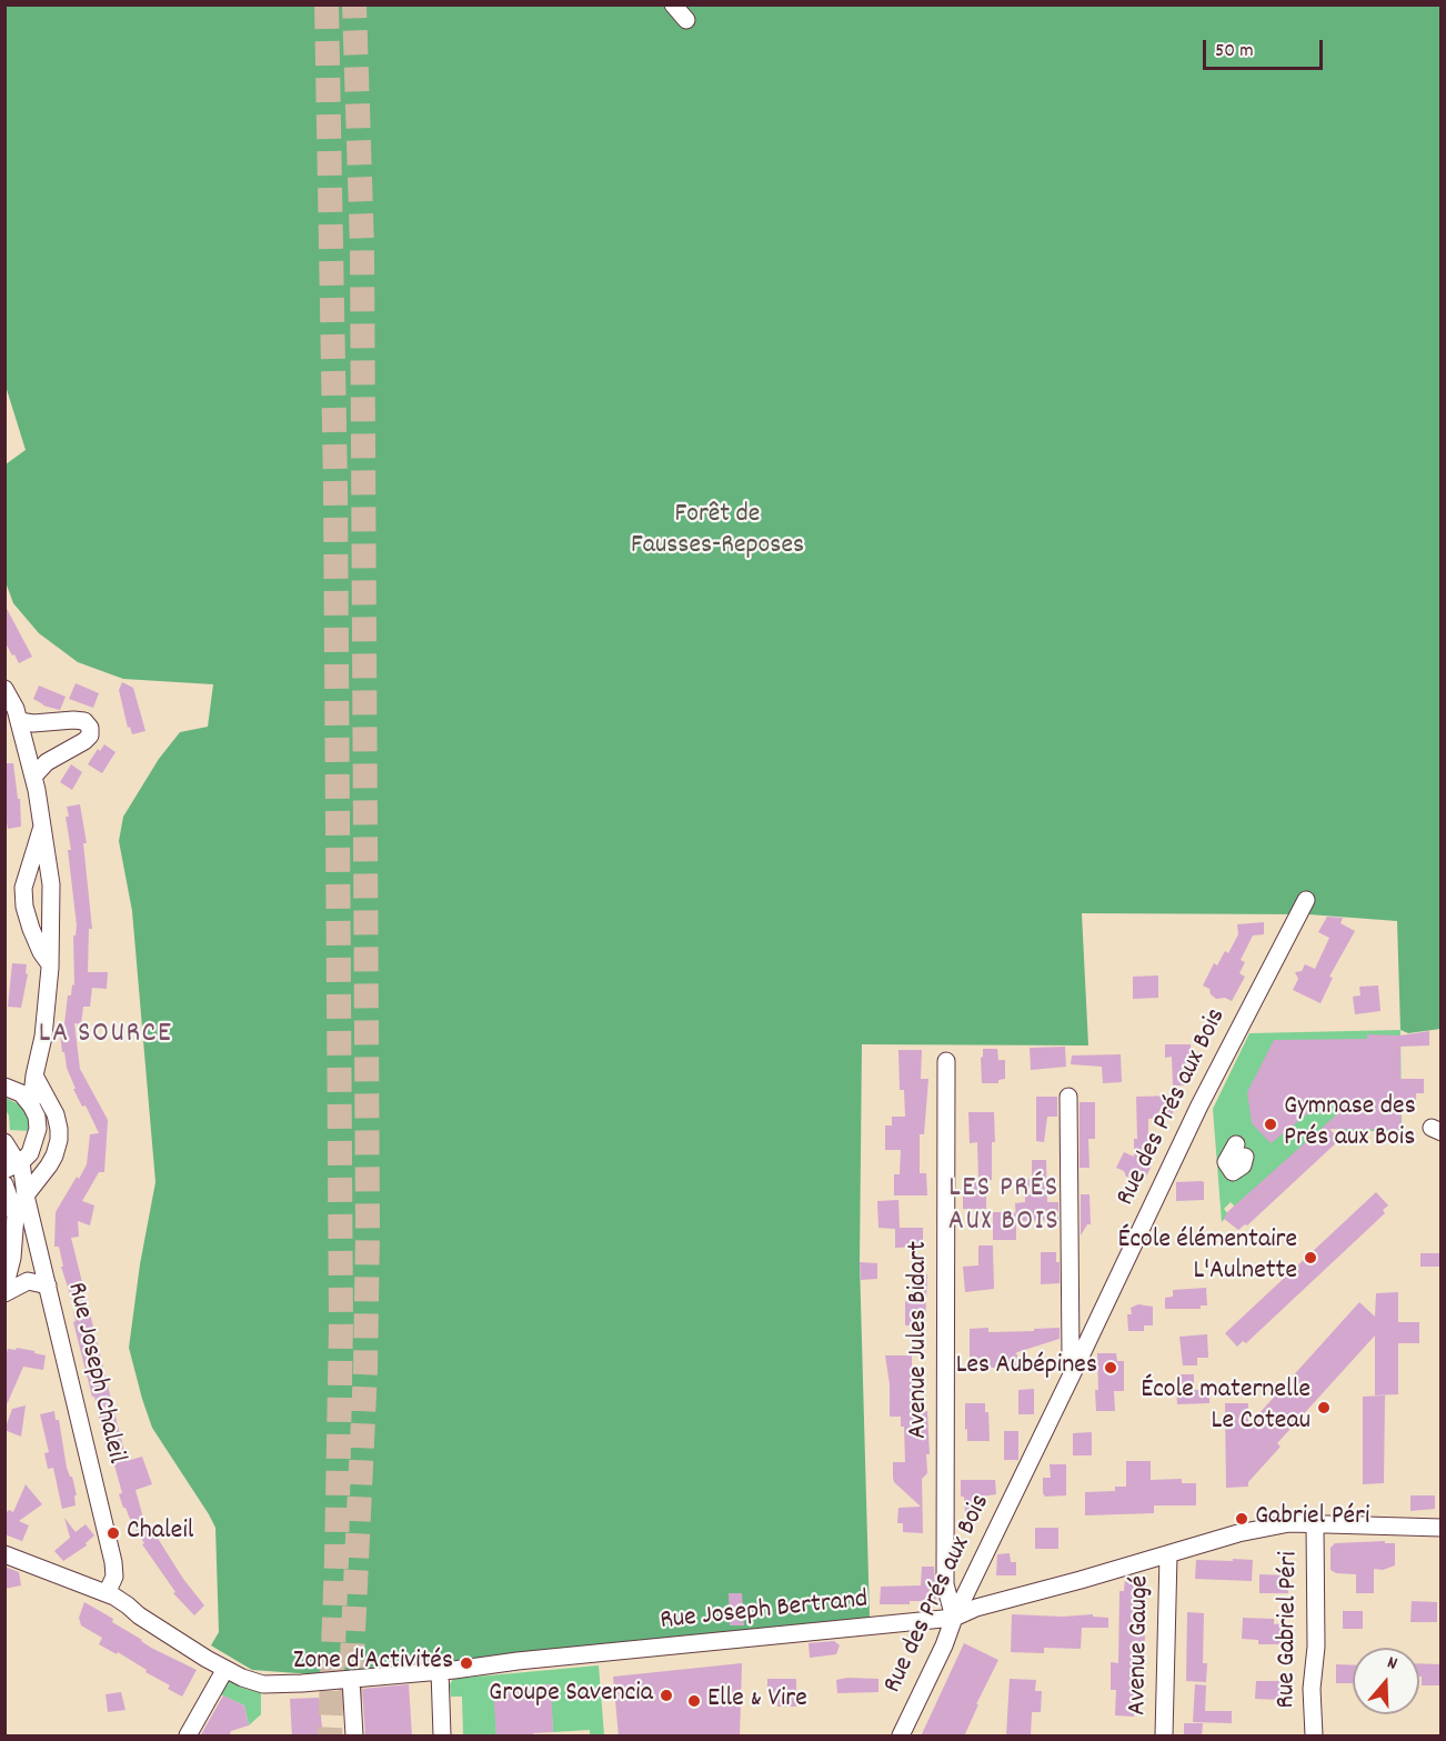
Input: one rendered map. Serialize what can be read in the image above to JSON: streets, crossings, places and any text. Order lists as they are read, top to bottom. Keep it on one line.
{"streets":{"street":["Rue des Prés aux Bois","Avenue Jules Bidart","Rue Joseph Chaleil","Rue Joseph Bertrand","Rue Gabriel Péri","Avenue Gaugé"]},"crossings":[["Rue des Prés aux Bois","Avenue Jules Bidart"],["Rue des Prés aux Bois","Rue Joseph Bertrand"],["Avenue Jules Bidart","Rue Joseph Bertrand"],["Rue Joseph Chaleil","Rue Joseph Bertrand"],["Rue Joseph Bertrand","Rue Gabriel Péri"],["Rue Joseph Bertrand","Avenue Gaugé"]],"districts":["LA SOURCE","LES PRÉS AUX BOIS"],"parks":["Forêt de Fausses-Reposes"],"places":["Gymnase des Prés aux Bois","École élémentaire L'Aulnette","Les Aubépines","École maternelle Le Coteau","Gabriel Péri","Chaleil","Zone d'Activités","Groupe Savencia","Elle & Vire"],"scale_bar":"50 m","north":"top"}
